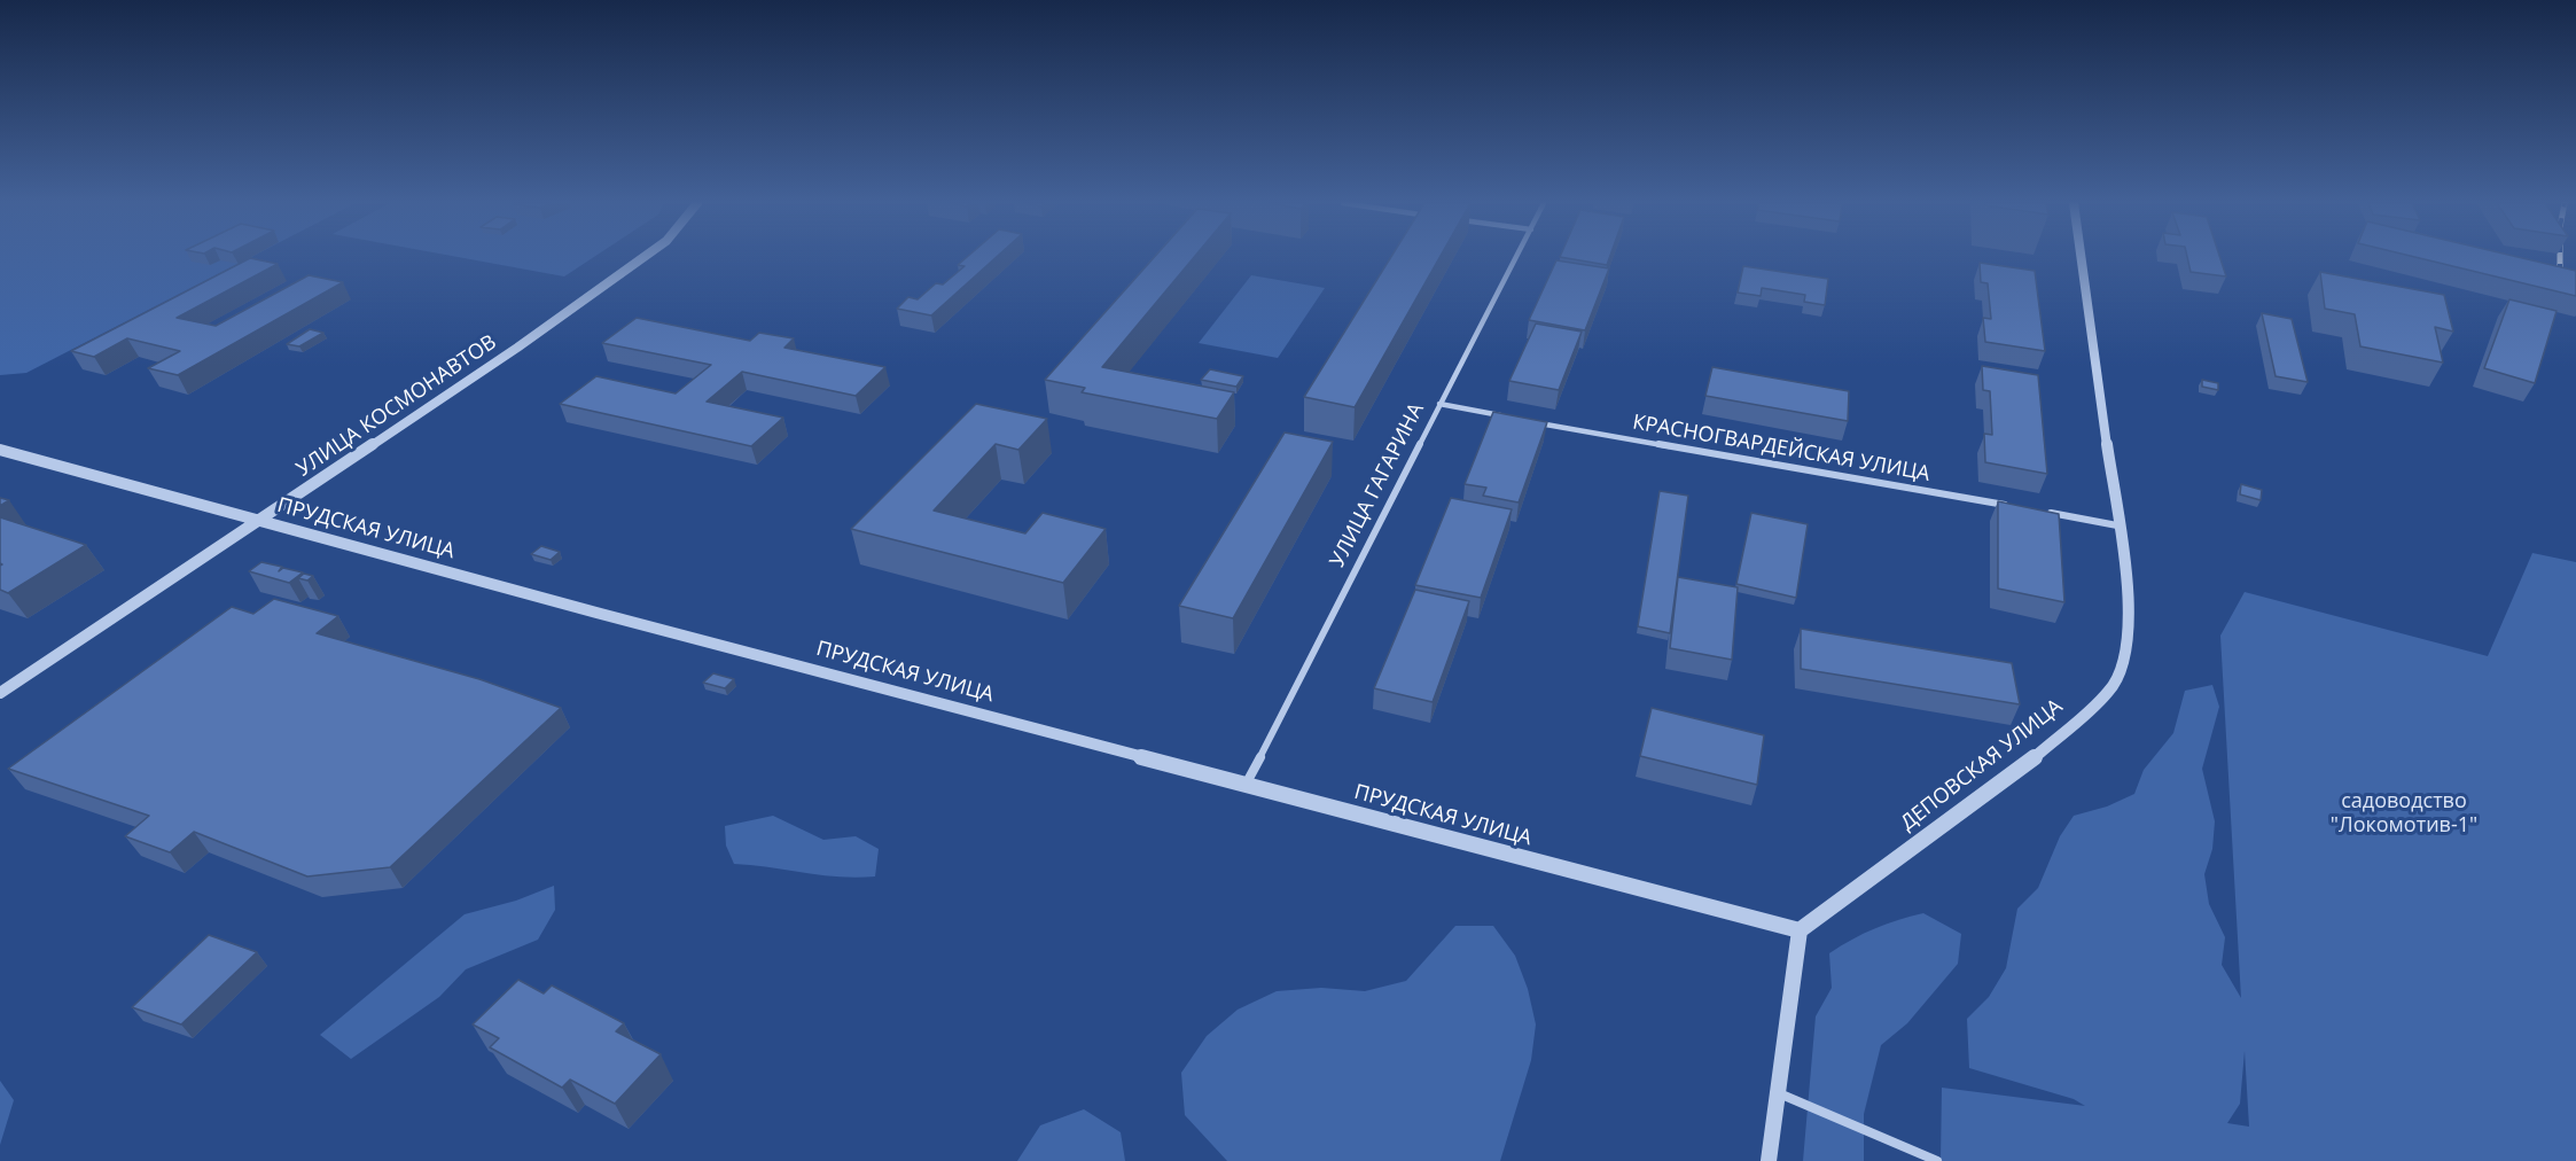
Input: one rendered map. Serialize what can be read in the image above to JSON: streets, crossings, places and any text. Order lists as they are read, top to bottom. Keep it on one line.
{"streets":{"street":["УЛИЦА КОСМОНАВТОВ","КРАСНОГВАРДЕЙСКАЯ УЛИЦА","УЛИЦА ГАГАРИНА","ПРУДСКАЯ УЛИЦА","ДЕПОВСКАЯ УЛИЦА"]},"crossings":[["УЛИЦА КОСМОНАВТОВ","ПРУДСКАЯ УЛИЦА"],["УЛИЦА ГАГАРИНА","ПРУДСКАЯ УЛИЦА"],["ПРУДСКАЯ УЛИЦА","ДЕПОВСКАЯ УЛИЦА"]],"parks":["садоводство \"Локомотив-1\""]}
